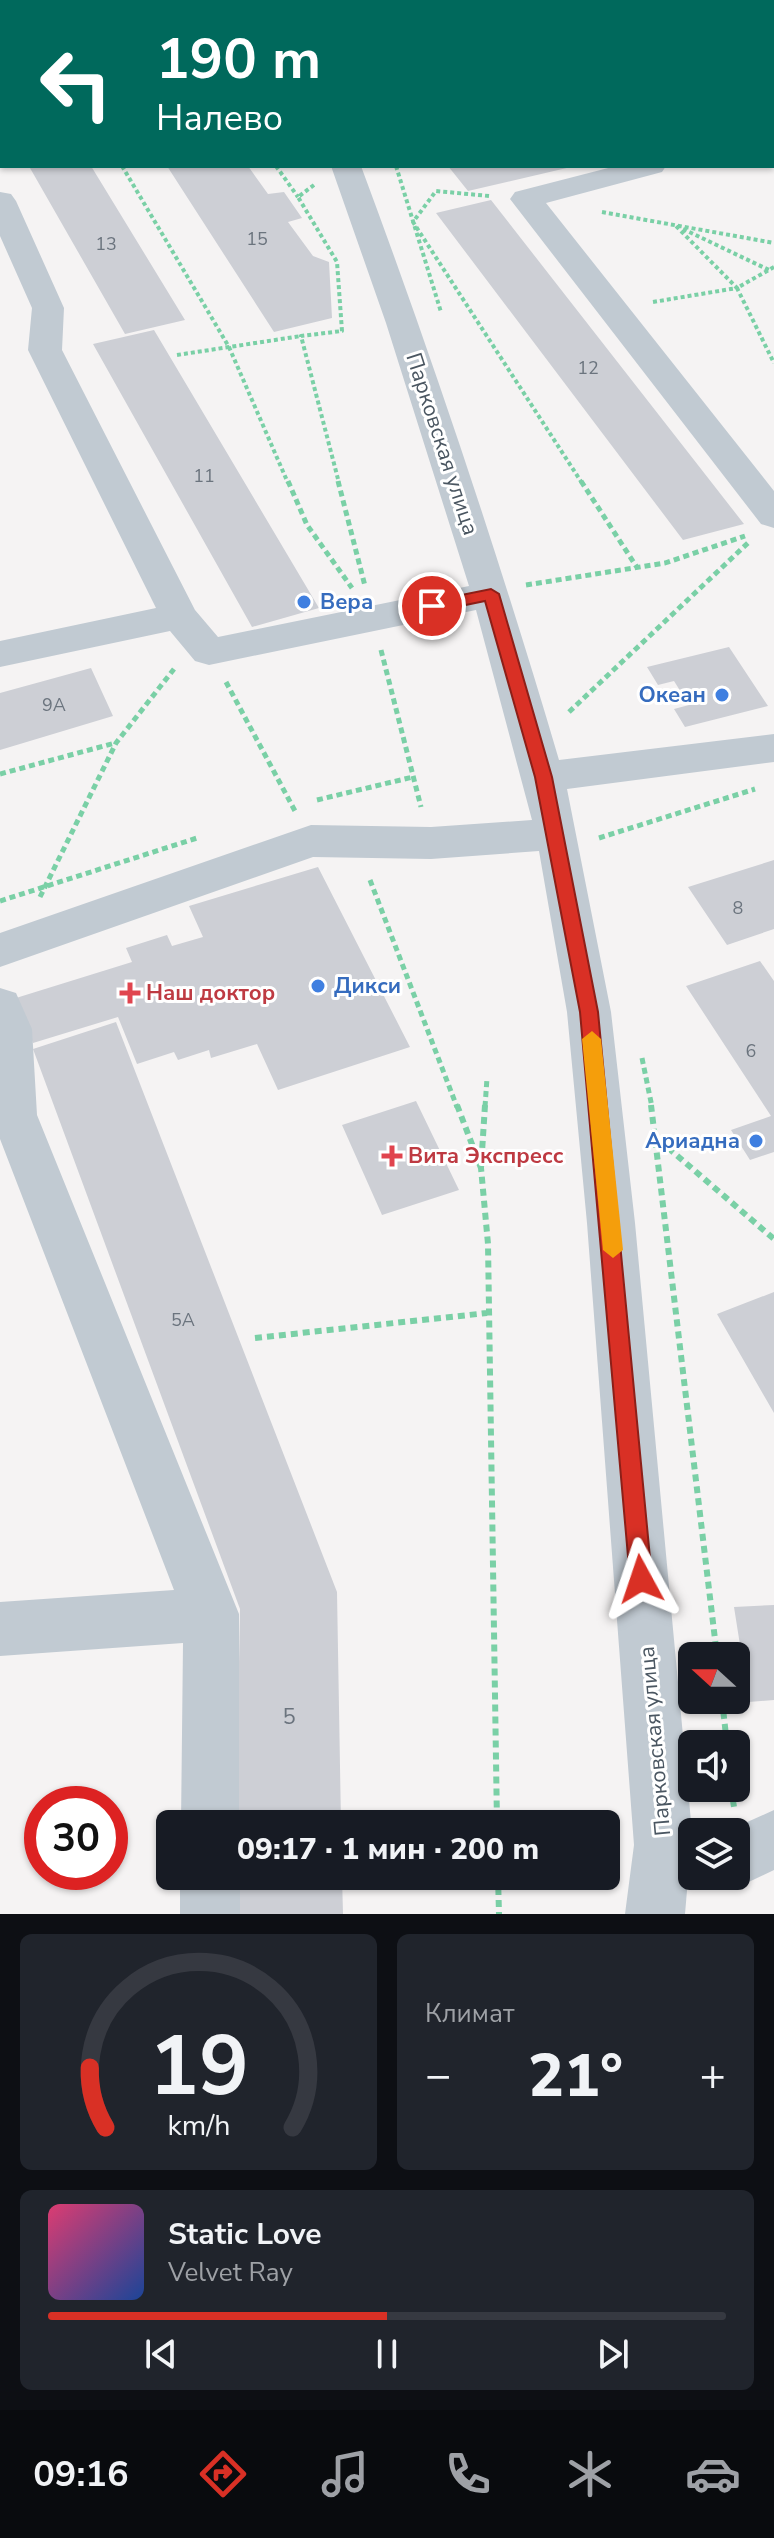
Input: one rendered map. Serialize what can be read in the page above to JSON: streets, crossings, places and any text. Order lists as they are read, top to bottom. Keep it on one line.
{"streets":{"street":["Парковская улица"]},"places":{"other":["Вера","Океан","Дикси","Ариадна"],"health":["Наш доктор","Вита Экспресс"]},"house_numbers":["15","13","12","11","9А","8","6","5А","5"],"north":"left","page":{"turn":["190 m","Налево"],"limit":"30","trip":"09:17 · 1 мин · 200 m","tile":"Климат","heat":["−","21°","+"],"song":["Static Love","Velvet Ray"],"tabs":"09:16","gauge":["19","km/h"]}}
